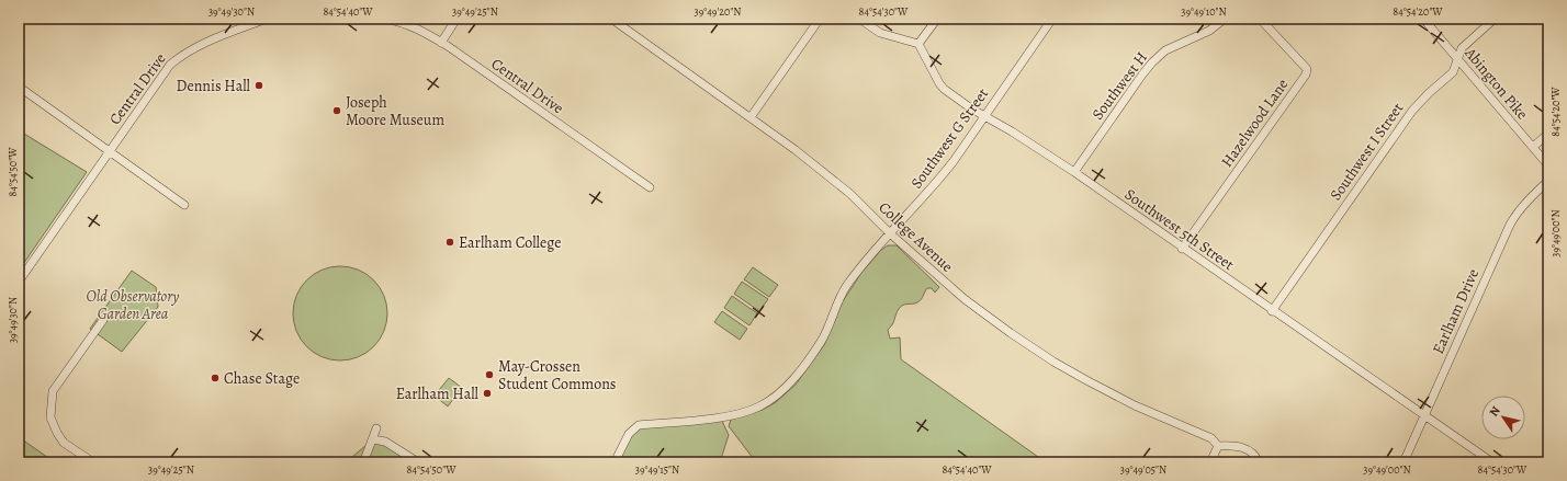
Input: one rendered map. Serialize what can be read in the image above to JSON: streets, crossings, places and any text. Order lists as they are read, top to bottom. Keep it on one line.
{"streets":{"street":["Abington Pike","Central Drive","Southwest H","Hazelwood Lane","Southwest G Street","Southwest I Street","Southwest 5th Street","College Avenue","Earlham Drive"]},"crossings":[["Abington Pike","Southwest I Street"],["Southwest H","Southwest 5th Street"],["Hazelwood Lane","Southwest 5th Street"],["Southwest G Street","Southwest 5th Street"],["Southwest G Street","College Avenue"],["Southwest I Street","Southwest 5th Street"],["Southwest 5th Street","Earlham Drive"]],"parks":["Old Observatory Garden Area"],"places":["Dennis Hall","Joseph Moore Museum","Earlham College","May-Crossen Student Commons","Chase Stage","Earlham Hall"],"north":"top left","coordinates":["39°49'30\"N","84°54'40\"W","39°49'25\"N","39°49'20\"N","84°54'30\"W","39°49'10\"N","84°54'20\"W","84°54'50\"W","39°49'00\"N","39°49'15\"N","39°49'05\"N"]}
